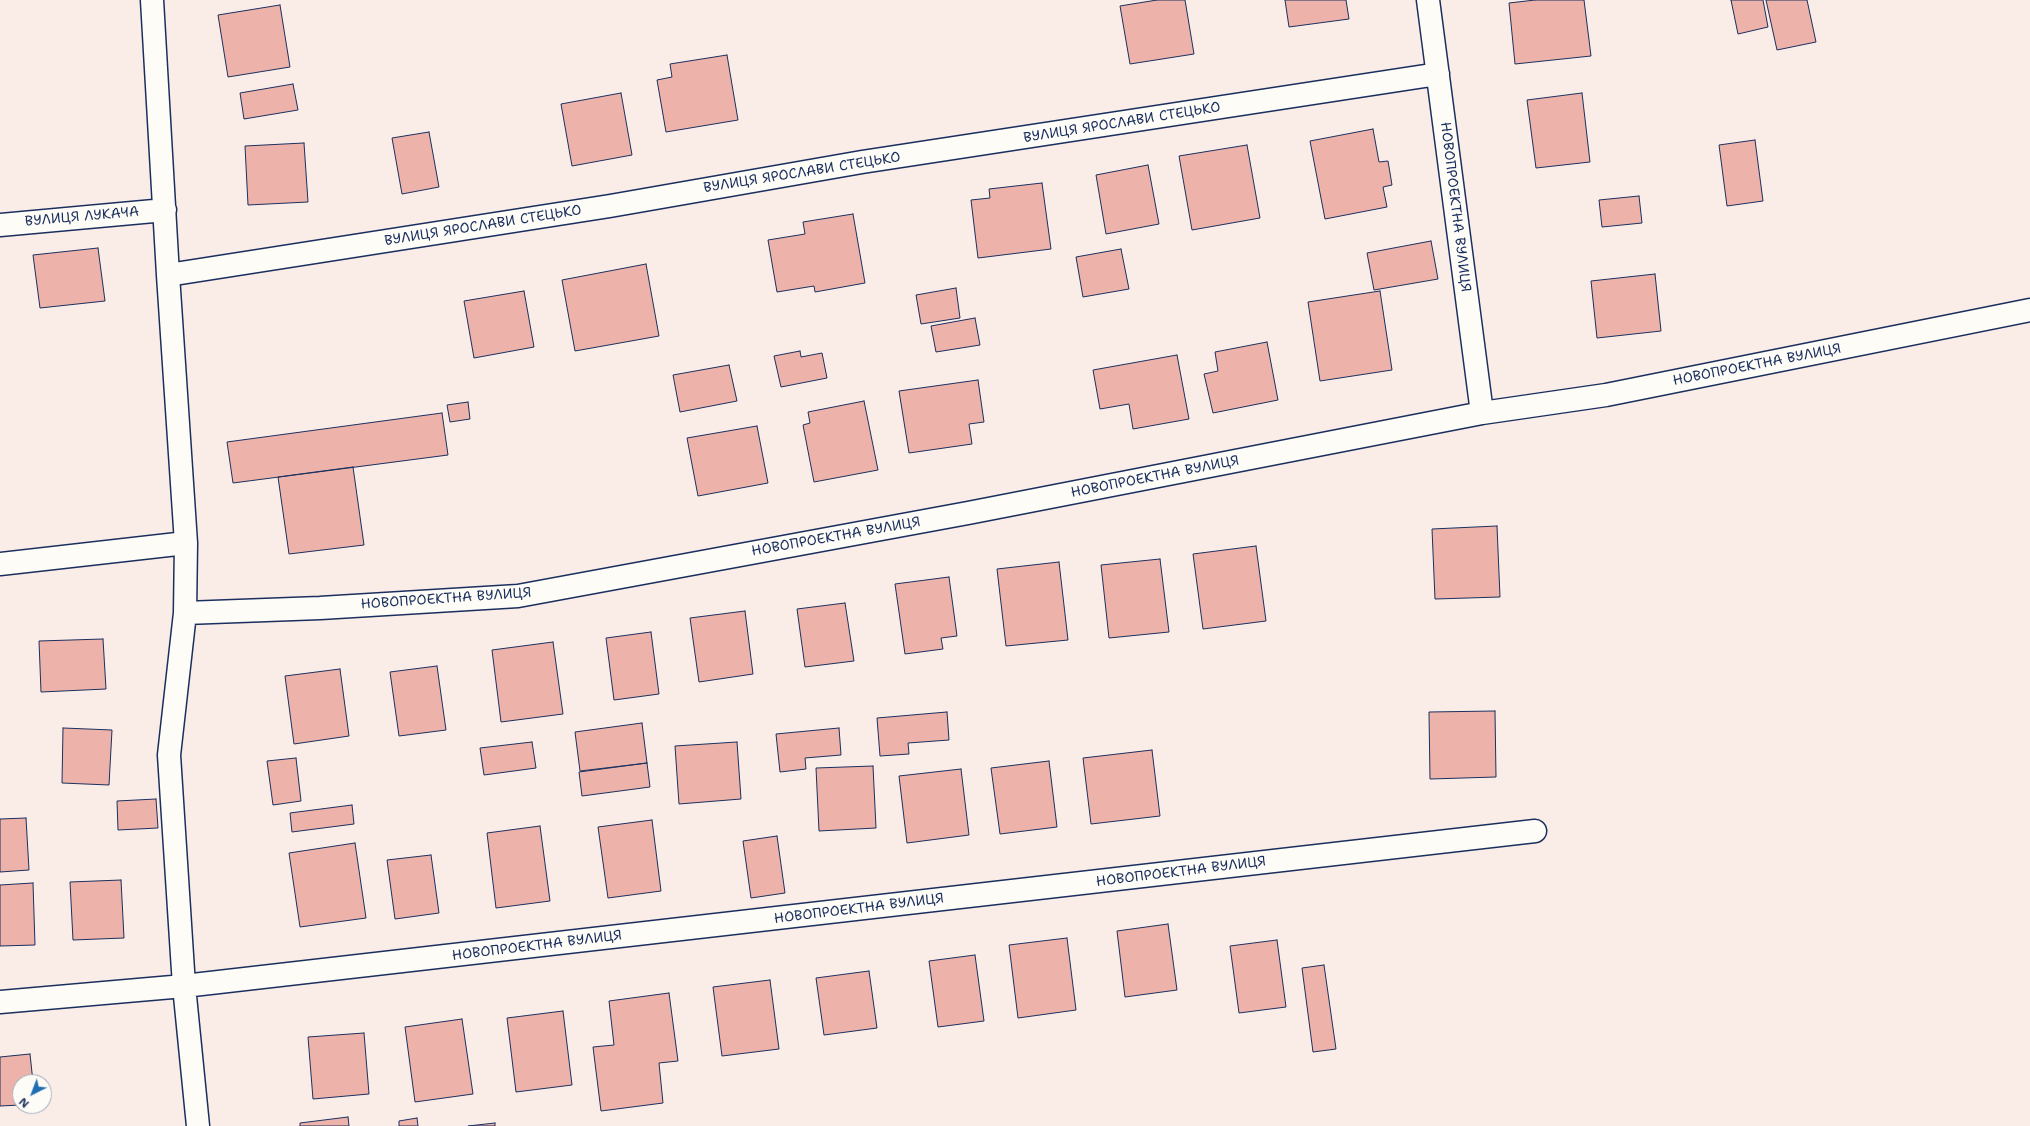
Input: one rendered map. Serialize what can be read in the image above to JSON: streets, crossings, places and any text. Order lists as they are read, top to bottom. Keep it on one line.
{"streets":{"street":["ВУЛИЦЯ ЯРОСЛАВИ СТЕЦЬКО","НОВОПРОЕКТНА ВУЛИЦЯ","ВУЛИЦЯ ЛУКАЧА"]},"crossings":[["ВУЛИЦЯ ЯРОСЛАВИ СТЕЦЬКО","НОВОПРОЕКТНА ВУЛИЦЯ"]],"north":"bottom left"}
